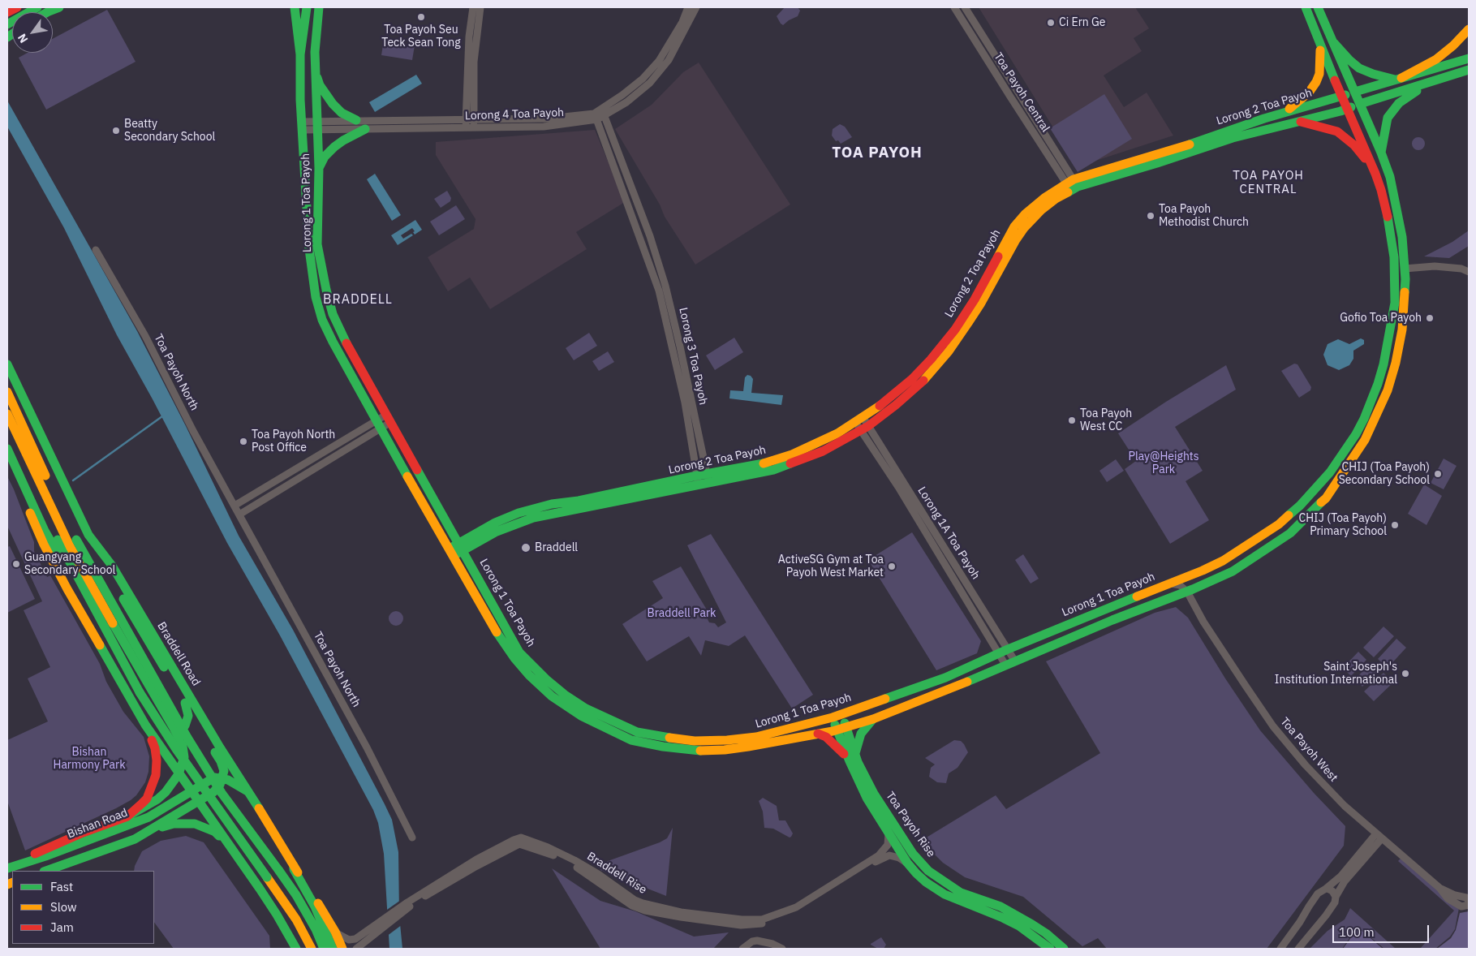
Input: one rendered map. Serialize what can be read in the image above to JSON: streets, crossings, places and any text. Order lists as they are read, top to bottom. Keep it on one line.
{"streets":{"main road":["Lorong 2 Toa Payoh","Lorong 1 Toa Payoh","Braddell Road","Bishan Road","Toa Payoh Rise"],"street":["Toa Payoh Central","Lorong 4 Toa Payoh","Lorong 3 Toa Payoh","Toa Payoh North","Lorong 1A Toa Payoh","Toa Payoh West","Braddell Rise"]},"crossings":[["Toa Payoh Central","Lorong 2 Toa Payoh"],["Lorong 2 Toa Payoh","Lorong 1 Toa Payoh"],["Lorong 2 Toa Payoh","Lorong 3 Toa Payoh"],["Lorong 2 Toa Payoh","Lorong 1A Toa Payoh"],["Lorong 4 Toa Payoh","Lorong 1 Toa Payoh"],["Lorong 4 Toa Payoh","Lorong 3 Toa Payoh"],["Lorong 1 Toa Payoh","Lorong 1A Toa Payoh"],["Lorong 1 Toa Payoh","Toa Payoh West"],["Lorong 1 Toa Payoh","Toa Payoh Rise"],["Braddell Road","Braddell Rise"],["Toa Payoh Rise","Braddell Rise"]],"districts":["TOA PAYOH","TOA PAYOH CENTRAL","BRADDELL"],"parks":["Play@Heights Park","Braddell Park","Bishan Harmony Park"],"places":["Toa Payoh Seu Teck Sean Tong","Ci Ern Ge","Beatty Secondary School","Toa Payoh Methodist Church","Gofio Toa Payoh","Toa Payoh West CC","Toa Payoh North Post Office","CHIJ (Toa Payoh) Secondary School","CHIJ (Toa Payoh) Primary School","Braddell","Guangyang Secondary School","ActiveSG Gym at Toa Payoh West Market","Saint Joseph's Institution International"],"legend":["Fast","Slow","Jam"],"scale_bar":"100 m","north":"bottom left"}
